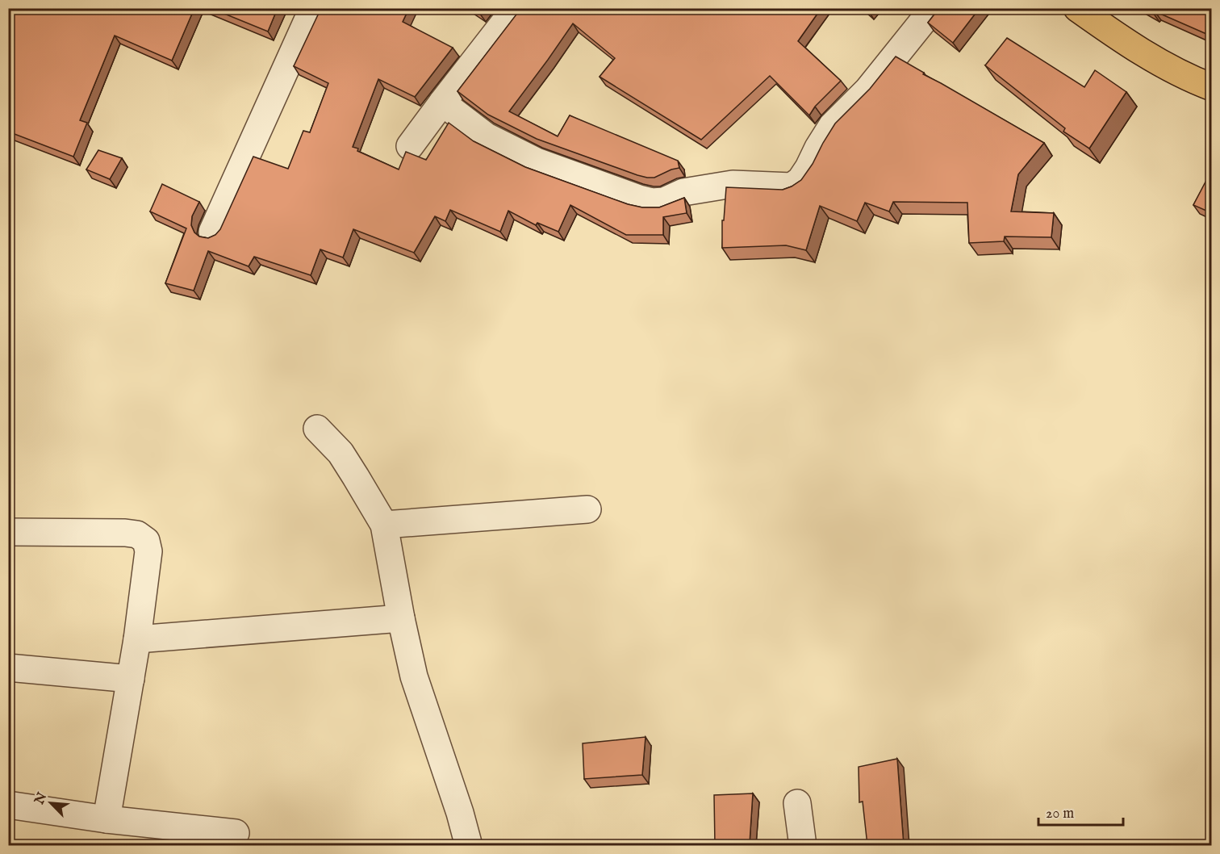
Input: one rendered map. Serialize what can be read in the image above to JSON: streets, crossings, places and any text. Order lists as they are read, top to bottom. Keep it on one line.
{"scale_bar":"20 m","north":"top left"}
